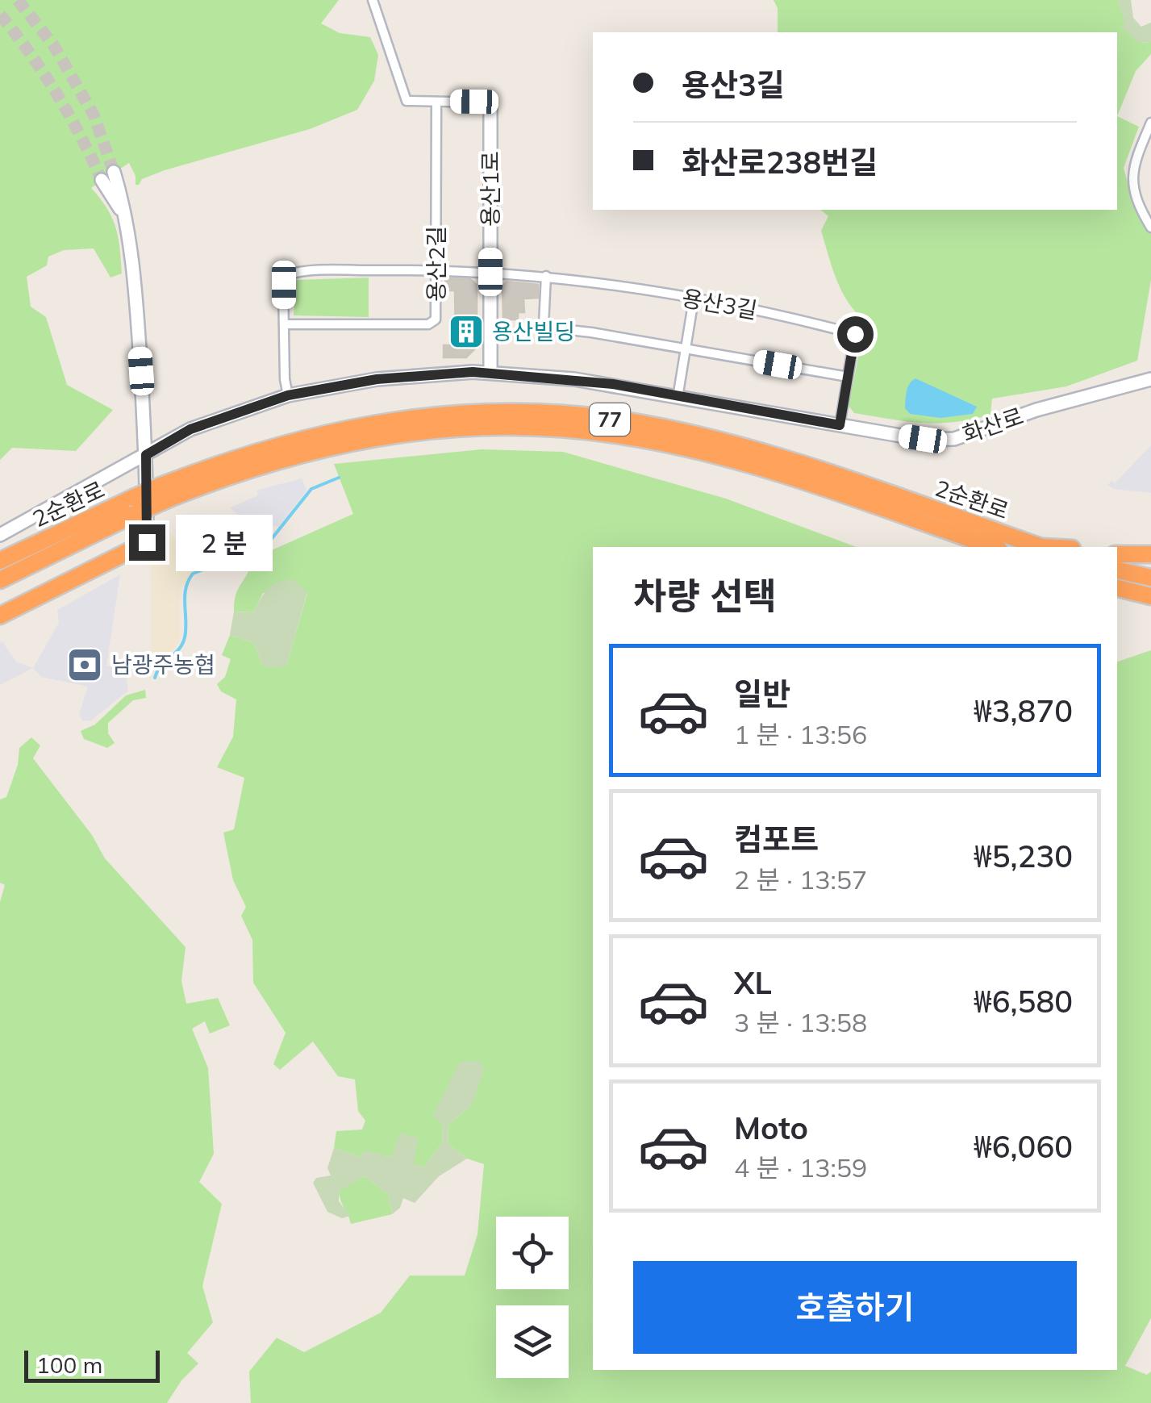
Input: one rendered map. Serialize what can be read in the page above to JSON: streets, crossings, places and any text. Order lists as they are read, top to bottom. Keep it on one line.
{"streets":{"highway":["77","2순환로"],"main road":["용산1로","화산로"],"street":["용산2길","용산3길"]},"crossings":[["용산1로","용산3길"],["용산1로","화산로"],["용산2길","용산3길"],["용산3길","화산로"]],"places":{"building":["용산빌딩"],"bank":["남광주농협"]},"scale_bar":"100 m","page":{"banner":["용산3길","화산로238번길"],"bubble":"2 분","heading":"차량 선택","list":[{"name":"일반","note":"1 분 · 13:56","value":"₩3,870"},{"name":"컴포트","note":"2 분 · 13:57","value":"₩5,230"},{"name":"XL","note":"3 분 · 13:58","value":"₩6,580"},{"name":"Moto","note":"4 분 · 13:59","value":"₩6,060"}],"buttons":"호출하기","scale":"100 m"}}
